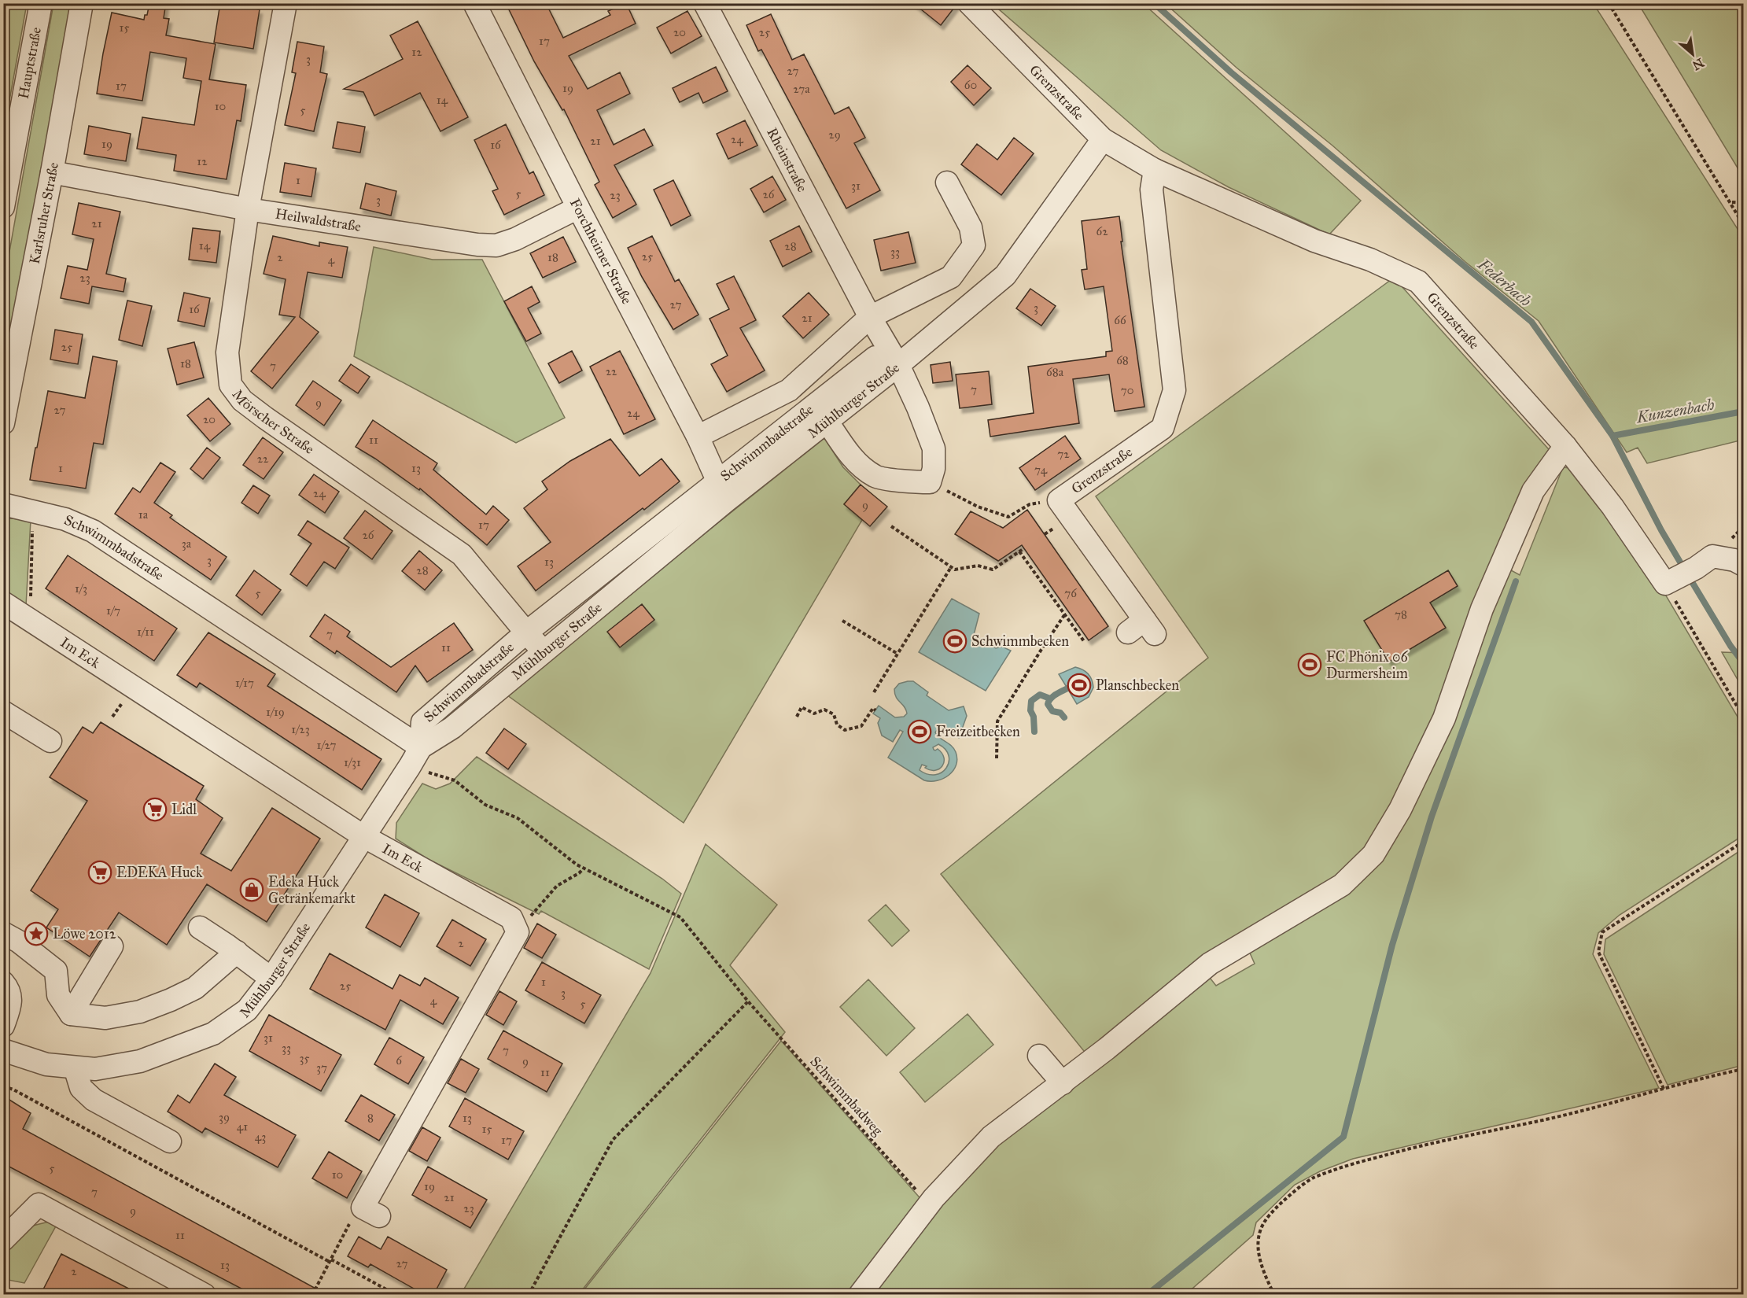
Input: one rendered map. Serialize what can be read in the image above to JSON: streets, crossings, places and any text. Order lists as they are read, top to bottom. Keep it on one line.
{"streets":{"street":["Hauptstraße","Grenzstraße","Rheinstraße","Karlsruher Straße","Heilwaldstraße","Forchheimer Straße","Mühlburger Straße","Mörscher Straße","Schwimmbadstraße","Im Eck"],"path":["Schwimmbadweg"]},"crossings":[["Grenzstraße","Mühlburger Straße"],["Rheinstraße","Mühlburger Straße"],["Rheinstraße","Schwimmbadstraße"],["Karlsruher Straße","Heilwaldstraße"],["Heilwaldstraße","Forchheimer Straße"],["Heilwaldstraße","Mörscher Straße"],["Forchheimer Straße","Mühlburger Straße"],["Forchheimer Straße","Schwimmbadstraße"],["Mühlburger Straße","Mörscher Straße"],["Mühlburger Straße","Schwimmbadstraße"],["Mühlburger Straße","Im Eck"],["Mühlburger Straße","Schwimmbadweg"],["Mörscher Straße","Schwimmbadstraße"]],"water":["Federbach","Kunzenbach"],"places":{"sports":["Schwimmbecken","FC Phönix 06 Durmersheim","Planschbecken","Freizeitbecken"],"supermarket":["Lidl","EDEKA Huck"],"shop":["Edeka Huck Getränkemarkt"],"place":["Löwe 2012"]},"house_numbers":["15","20","25","17","12","3","27","60","17","19","27a","14","10","5","29","24","21","19","16","12","1","31","5","26","23","3","21","62","14","28","33","25","2","18","4","23","27","3","16","21","66","25","68","18","7","22","68a","7","70","9","27","24","20","11","72","22","1","13","74","24","9","1a","17","26","3a","3","13","28","1/3","5","76","1/7","78","1/11","7","11","1/17","1/19","1/23","1/27","1/31","2","1","25","3","4","5","31","33","7","35","6","9","37","11","39","8","13","41","15","43","17","5","10","19","7","21","23","9","11","27","13","2"],"north":"bottom right"}
